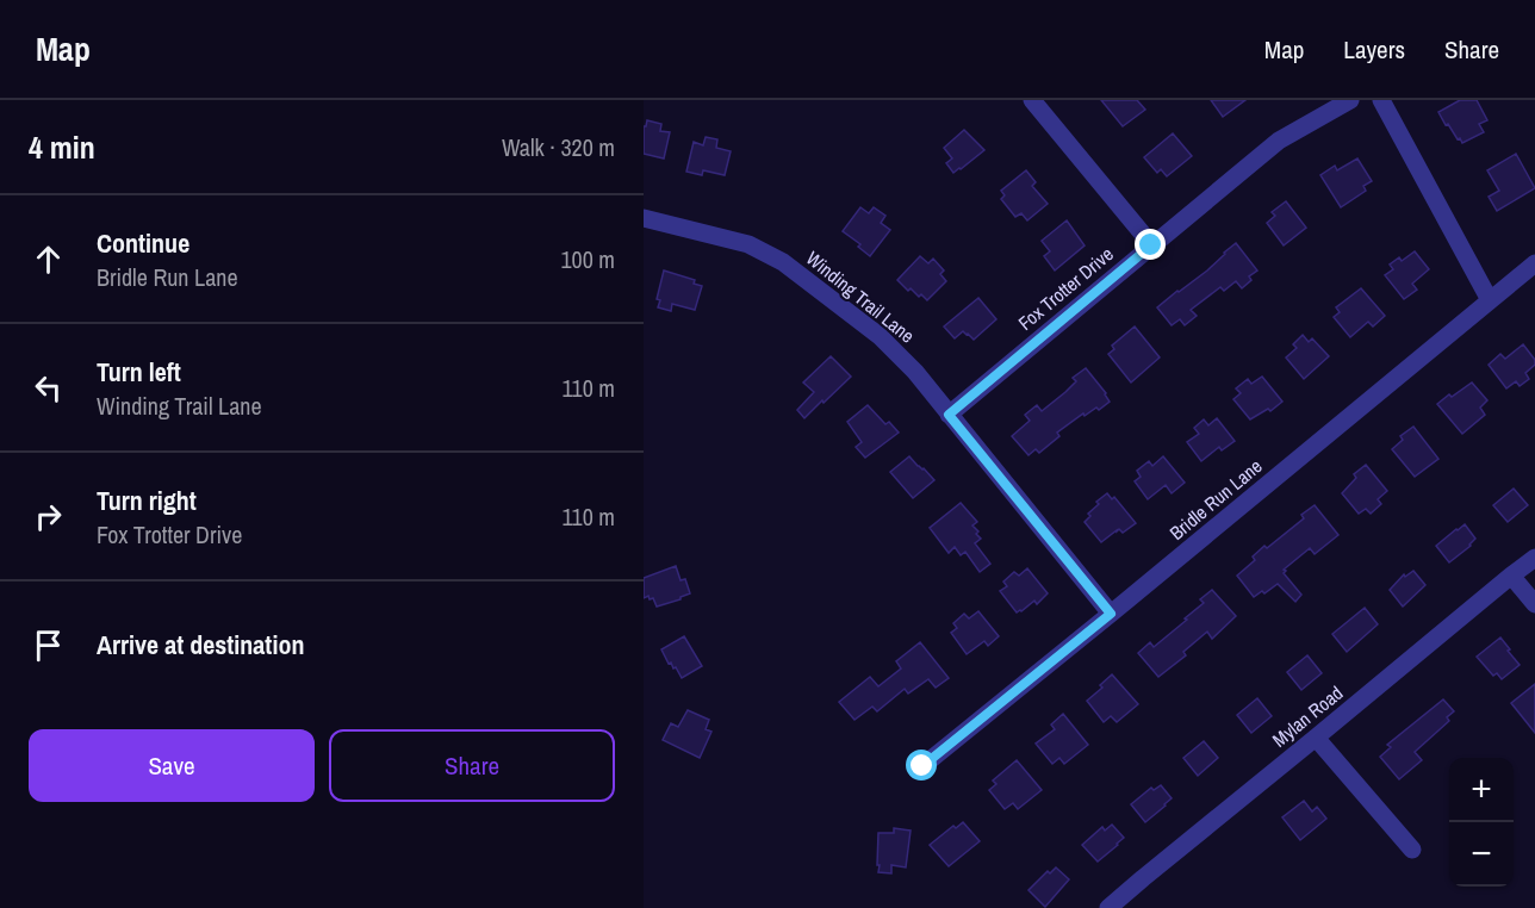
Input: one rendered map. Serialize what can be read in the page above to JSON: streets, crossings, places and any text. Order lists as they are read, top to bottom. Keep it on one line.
{"streets":{"street":["Fox Trotter Drive","Winding Trail Lane","Bridle Run Lane","Mylan Road"]},"crossings":[["Fox Trotter Drive","Winding Trail Lane"],["Winding Trail Lane","Bridle Run Lane"]],"page":{"header":"Map","nav":["Map","Layers","Share"],"heading":["4 min","Walk · 320 m"],"list":[["Continue","Bridle Run Lane","100 m"],["Turn left","Winding Trail Lane","110 m"],["Turn right","Fox Trotter Drive","110 m"],"Arrive at destination"],"buttons":["Save","Share"],"map_buttons":["+","−"]}}
